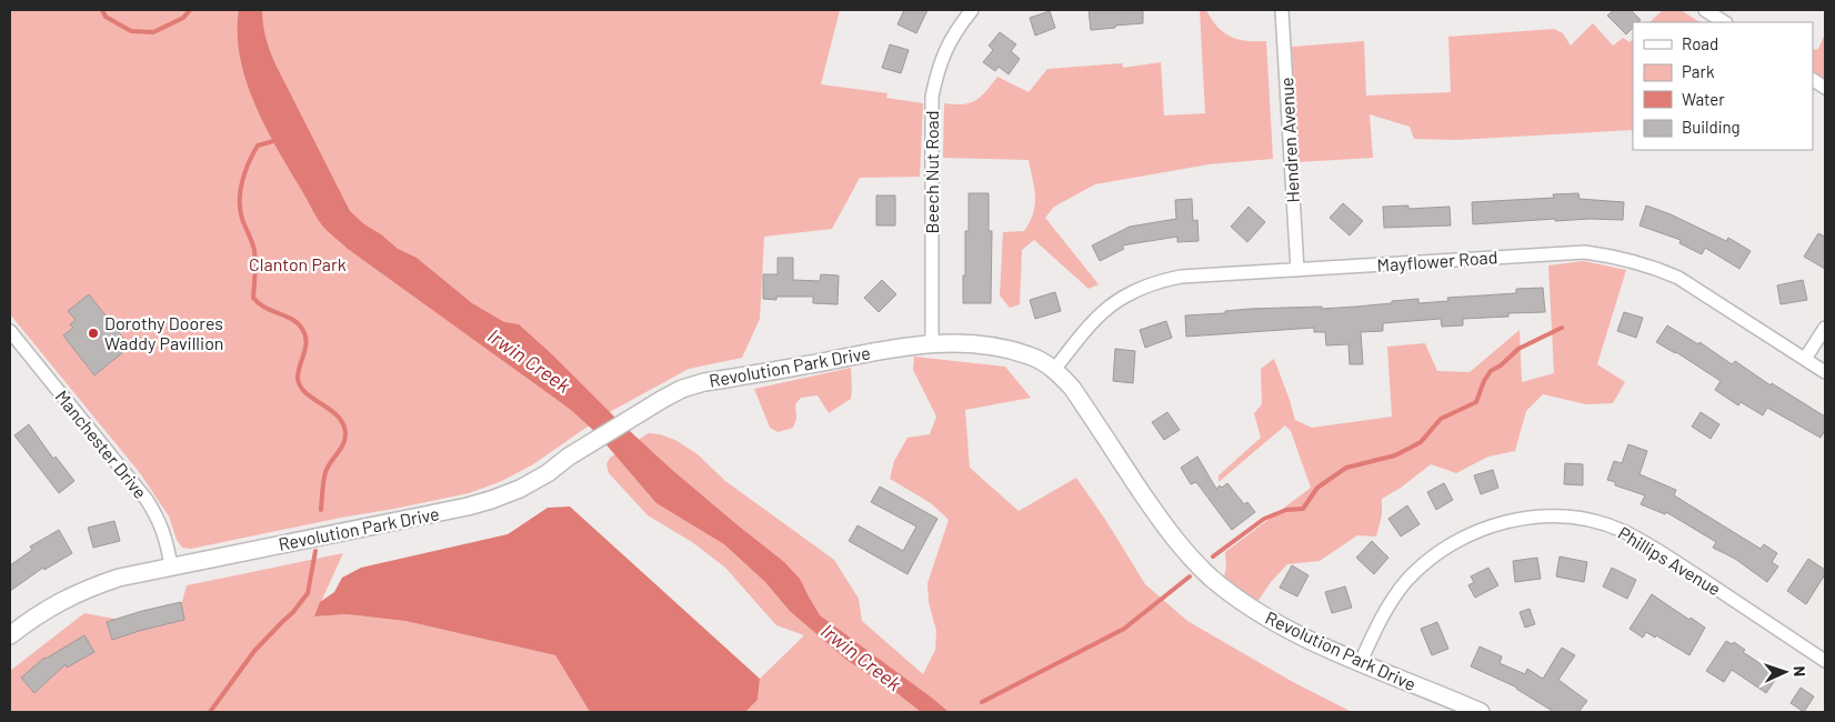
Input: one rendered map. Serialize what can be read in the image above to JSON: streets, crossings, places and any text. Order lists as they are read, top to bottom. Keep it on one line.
{"streets":{"street":["Hendren Avenue","Beech Nut Road","Mayflower Road","Revolution Park Drive","Manchester Drive","Phillips Avenue"]},"crossings":[["Hendren Avenue","Mayflower Road"],["Beech Nut Road","Revolution Park Drive"],["Mayflower Road","Revolution Park Drive"],["Revolution Park Drive","Manchester Drive"],["Revolution Park Drive","Phillips Avenue"]],"water":["Irwin Creek"],"parks":["Clanton Park"],"places":["Dorothy Doores Waddy Pavillion"],"legend":["Road","Park","Water","Building"],"north":"right"}
